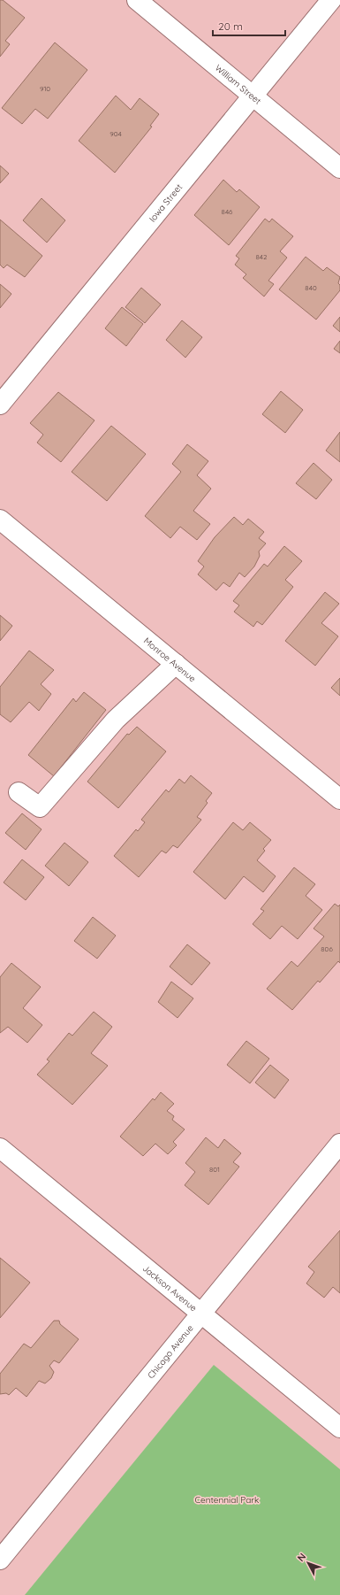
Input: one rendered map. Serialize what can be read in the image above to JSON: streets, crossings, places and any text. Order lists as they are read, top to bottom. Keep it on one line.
{"streets":{"street":["William Street","Iowa Street","Monroe Avenue","Jackson Avenue","Chicago Avenue"]},"crossings":[["William Street","Iowa Street"],["Jackson Avenue","Chicago Avenue"]],"parks":["Centennial Park"],"house_numbers":["910","904","846","842","840","806","801"],"scale_bar":"20 m","north":"top left"}
